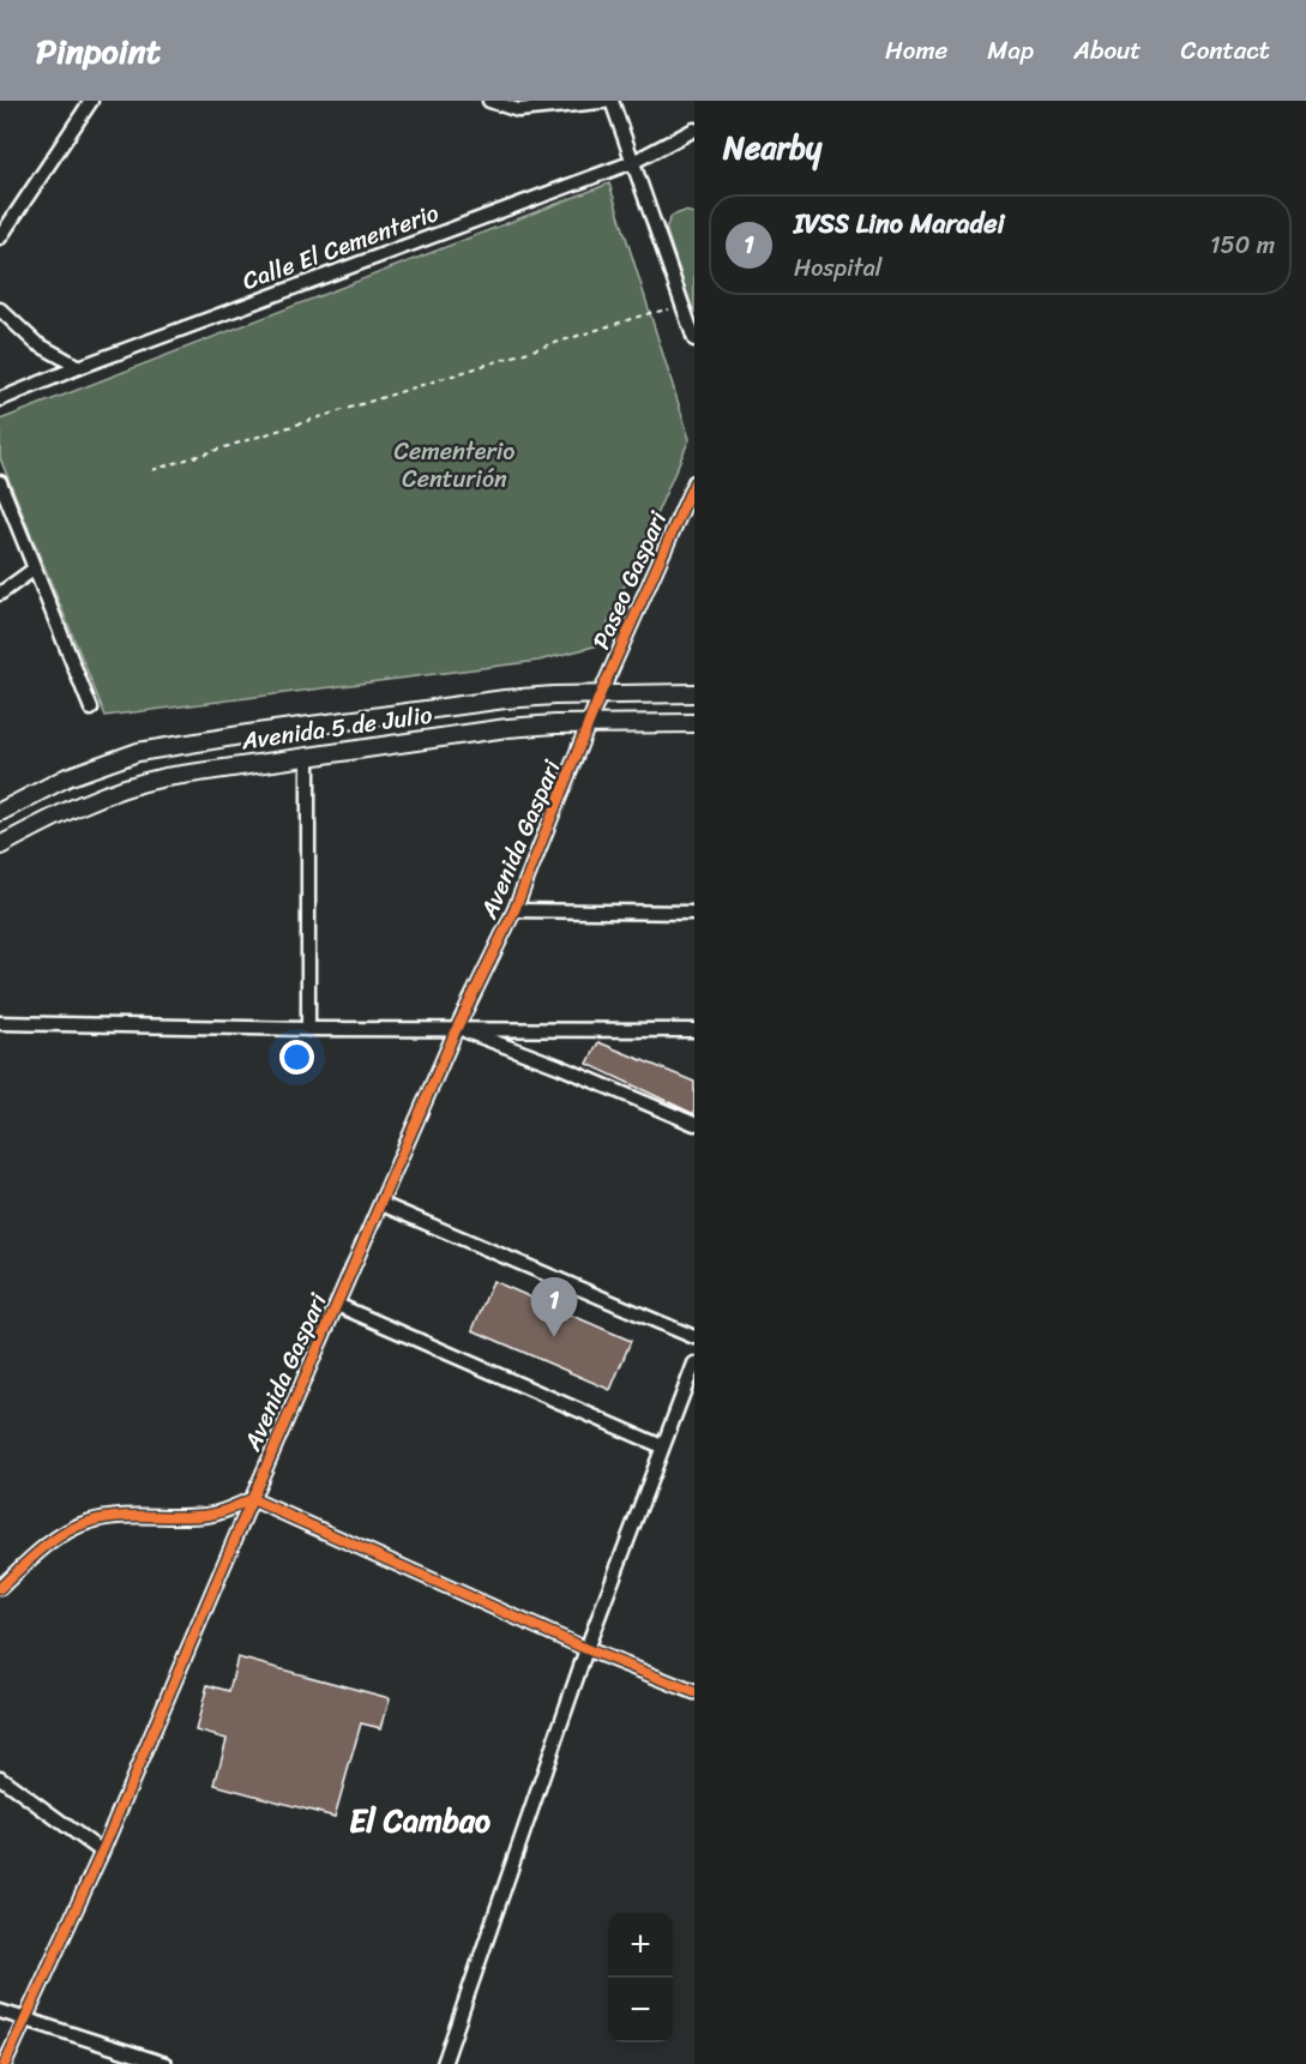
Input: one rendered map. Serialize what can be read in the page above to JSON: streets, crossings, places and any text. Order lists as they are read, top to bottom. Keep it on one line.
{"streets":{"street":["Calle El Cementerio","Paseo Gaspari","Avenida 5 de Julio","Avenida Gaspari"]},"crossings":[["Paseo Gaspari","Avenida 5 de Julio"],["Paseo Gaspari","Avenida Gaspari"],["Avenida 5 de Julio","Avenida Gaspari"]],"districts":["El Cambao"],"parks":["Cementerio Centurión"],"page":{"header":"Pinpoint","nav":["Home","Map","About","Contact"],"heading":"Nearby","list":[{"mark":"1","name":"IVSS Lino Maradei","note":"Hospital","value":"150 m"}],"pins":"1","map_buttons":["+","−"]}}
